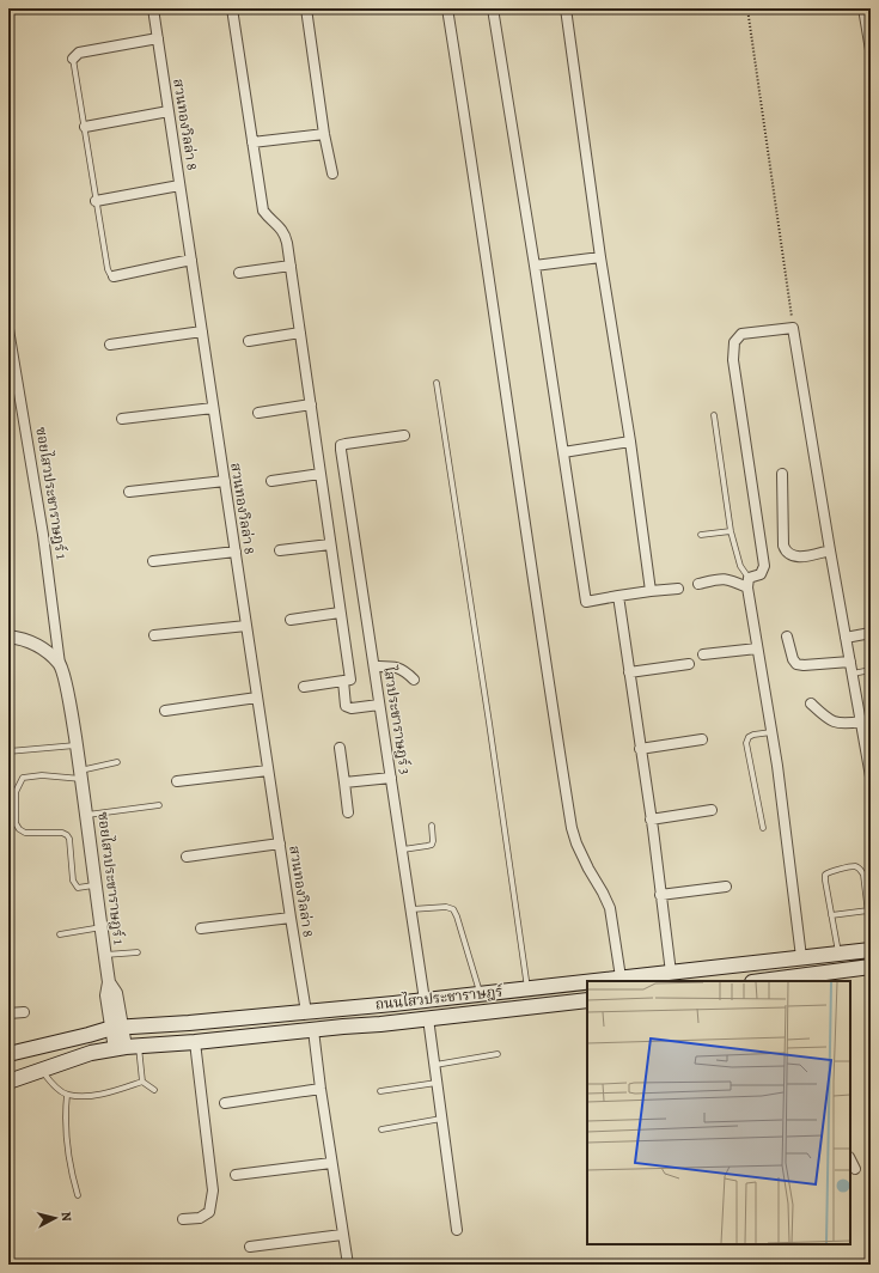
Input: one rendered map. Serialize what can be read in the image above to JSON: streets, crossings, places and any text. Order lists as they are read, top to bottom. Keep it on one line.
{"streets":{"main road":["ถนนไสวประชาราษฎร์"],"street":["สวนทองวิลล่า 8","ซอยไสวประชาราษฎร์ 1","ไสวประชาราษฎร์ 3"]},"crossings":[["สวนทองวิลล่า 8","ถนนไสวประชาราษฎร์"],["ซอยไสวประชาราษฎร์ 1","ถนนไสวประชาราษฎร์"],["ไสวประชาราษฎร์ 3","ถนนไสวประชาราษฎร์"]],"north":"right"}
